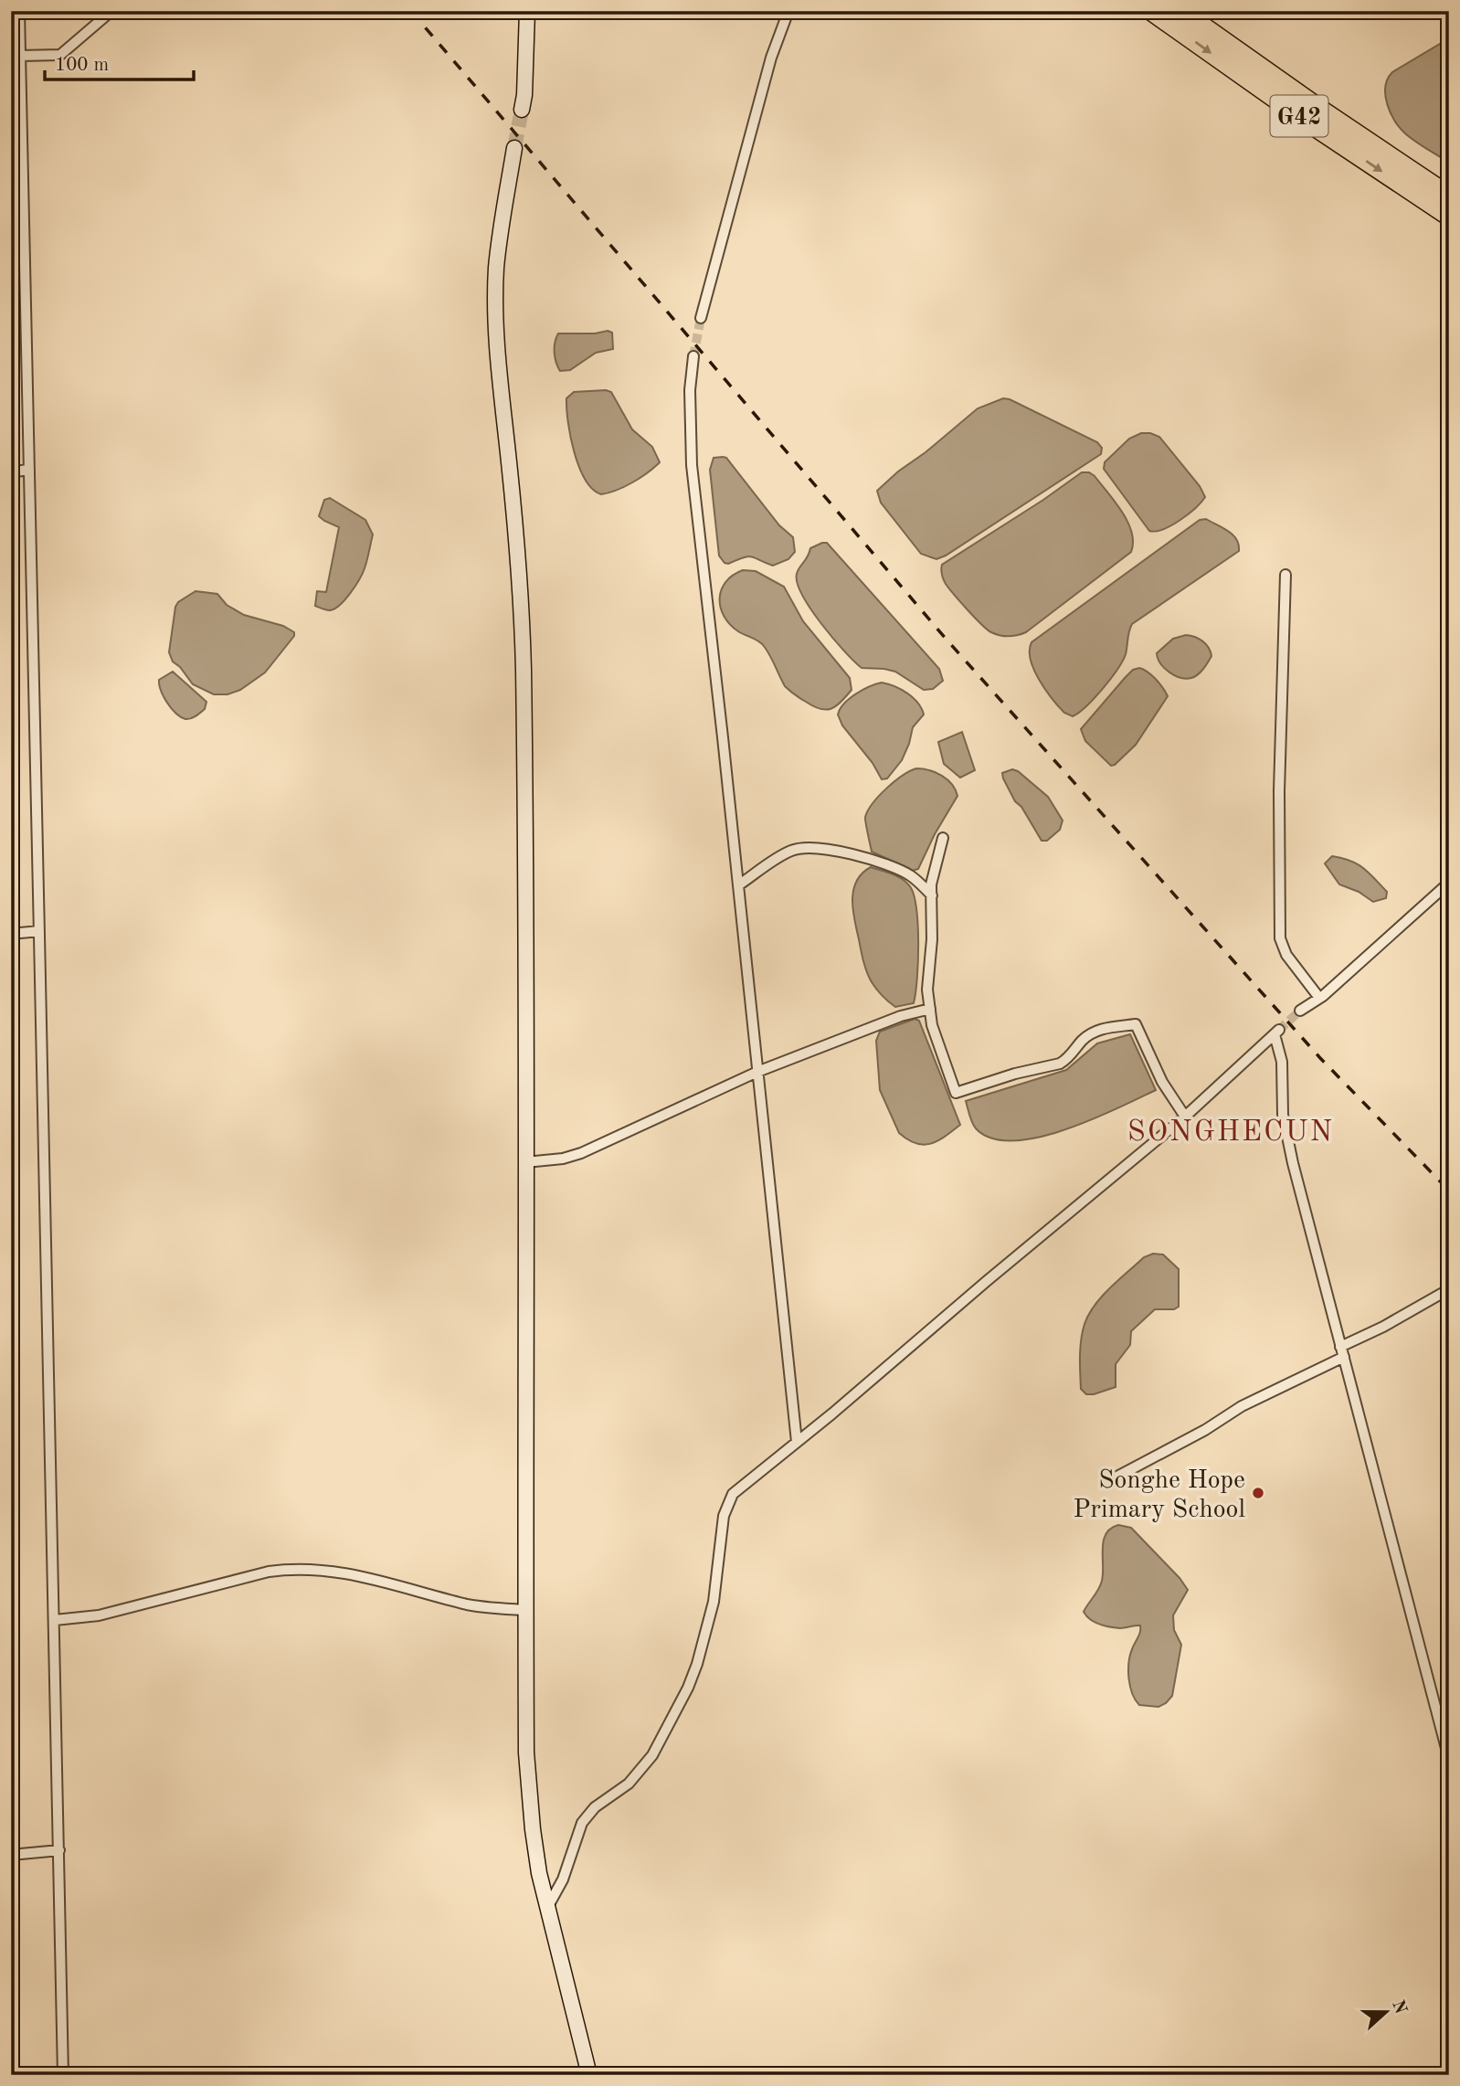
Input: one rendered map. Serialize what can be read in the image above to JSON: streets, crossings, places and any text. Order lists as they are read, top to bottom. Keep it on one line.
{"streets":{"highway":["G42"]},"districts":["SONGHECUN"],"places":["Songhe Hope Primary School"],"scale_bar":"100 m","north":"right"}
